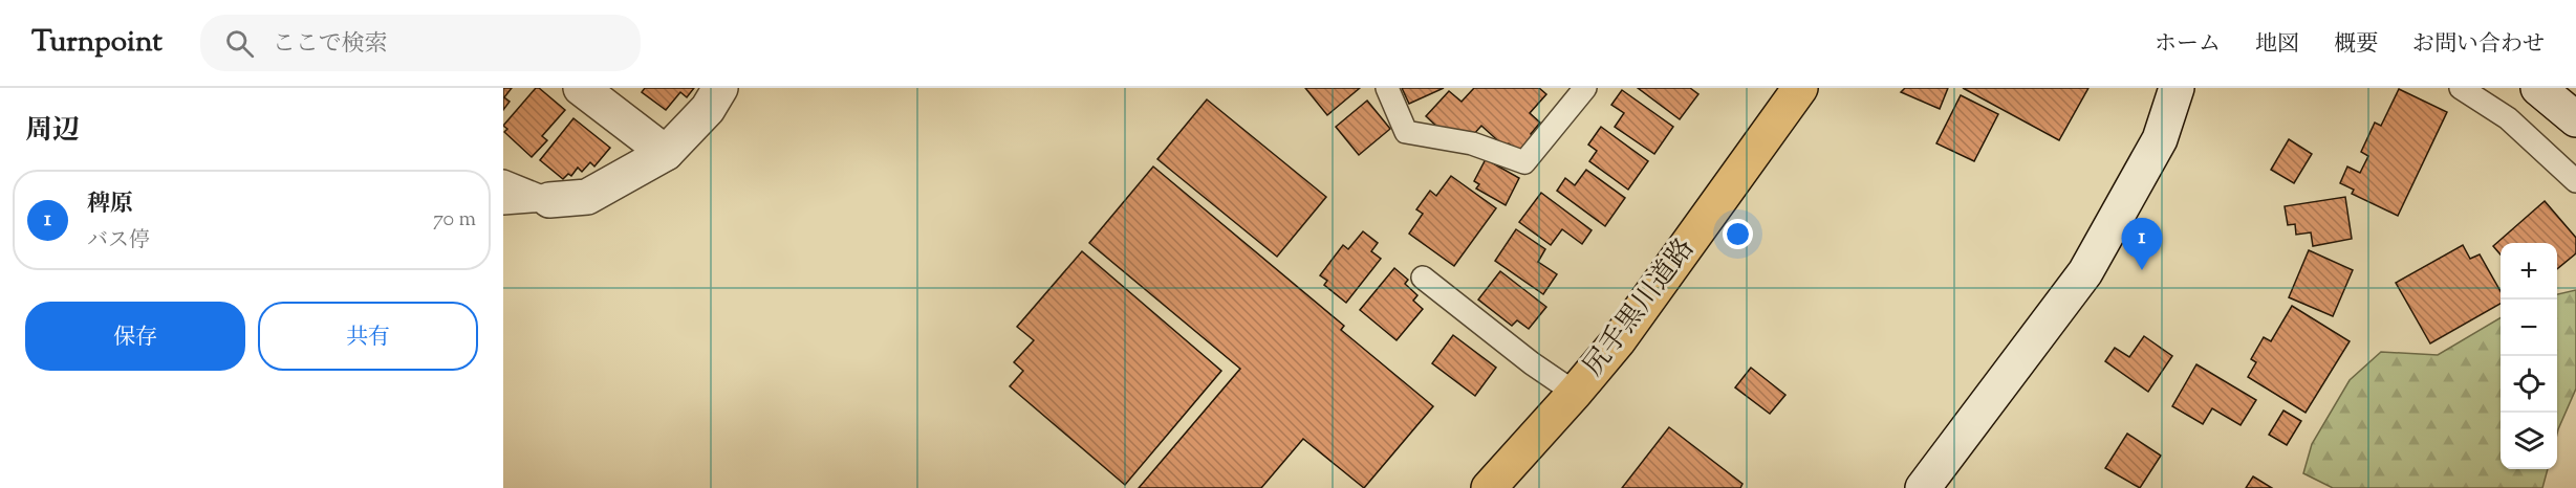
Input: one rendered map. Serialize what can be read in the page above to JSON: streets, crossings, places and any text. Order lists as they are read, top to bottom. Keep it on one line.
{"streets":{"main road":["尻手黒川道路"]},"page":{"header":"Turnpoint","search":"ここで検索","nav":["ホーム","地図","概要","お問い合わせ"],"heading":"周辺","list":[{"mark":"1","name":"稗原","note":"バス停","value":"70 m"}],"pins":"1","map_buttons":["+","−"],"buttons":["保存","共有"]}}
